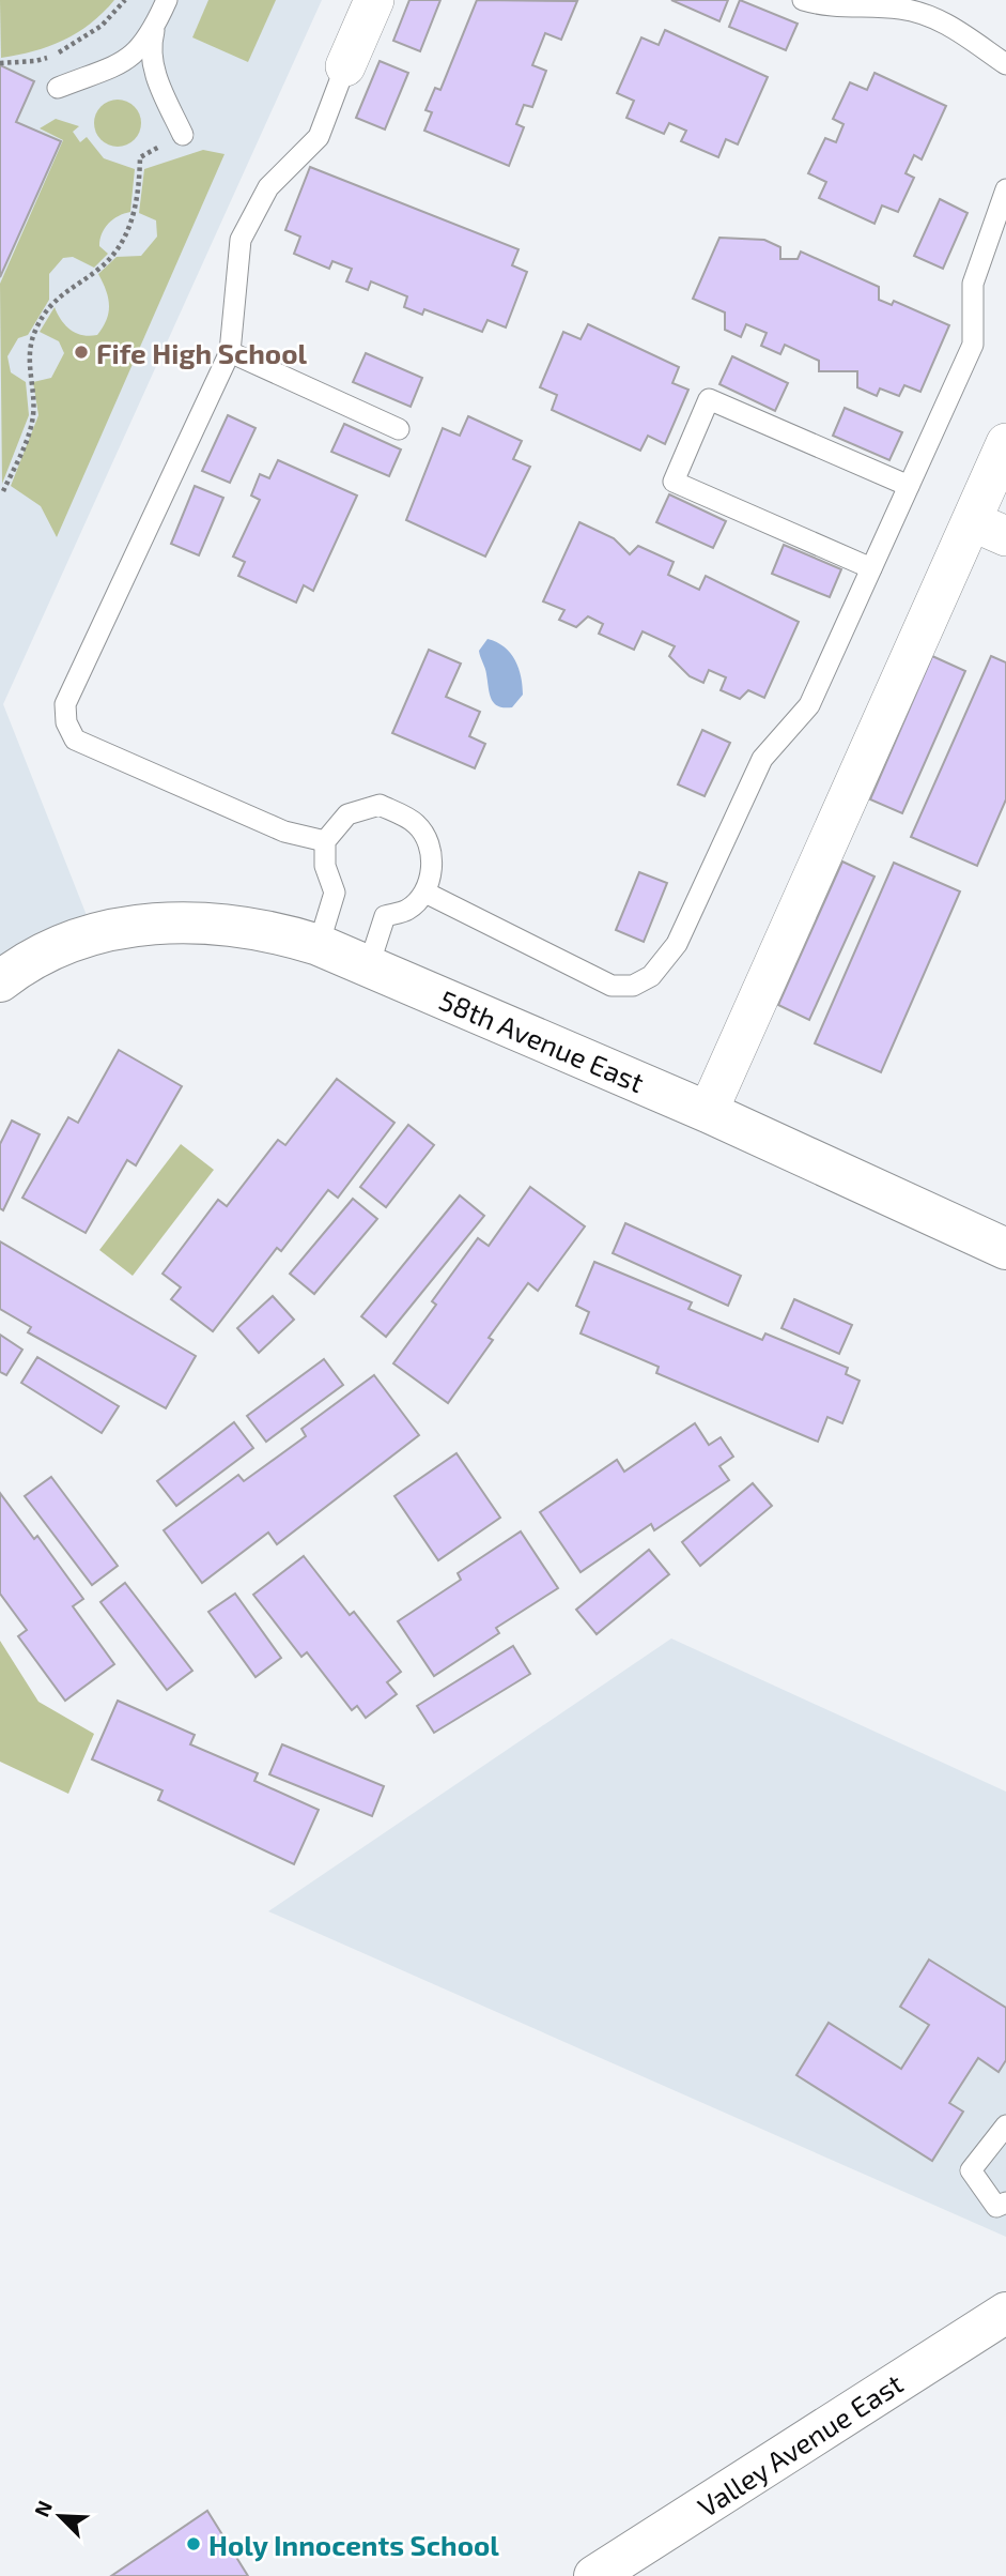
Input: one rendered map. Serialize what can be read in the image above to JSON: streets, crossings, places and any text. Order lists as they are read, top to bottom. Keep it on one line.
{"streets":{"street":["58th Avenue East","Valley Avenue East"]},"places":["Fife High School","Holy Innocents School"],"north":"top left"}
